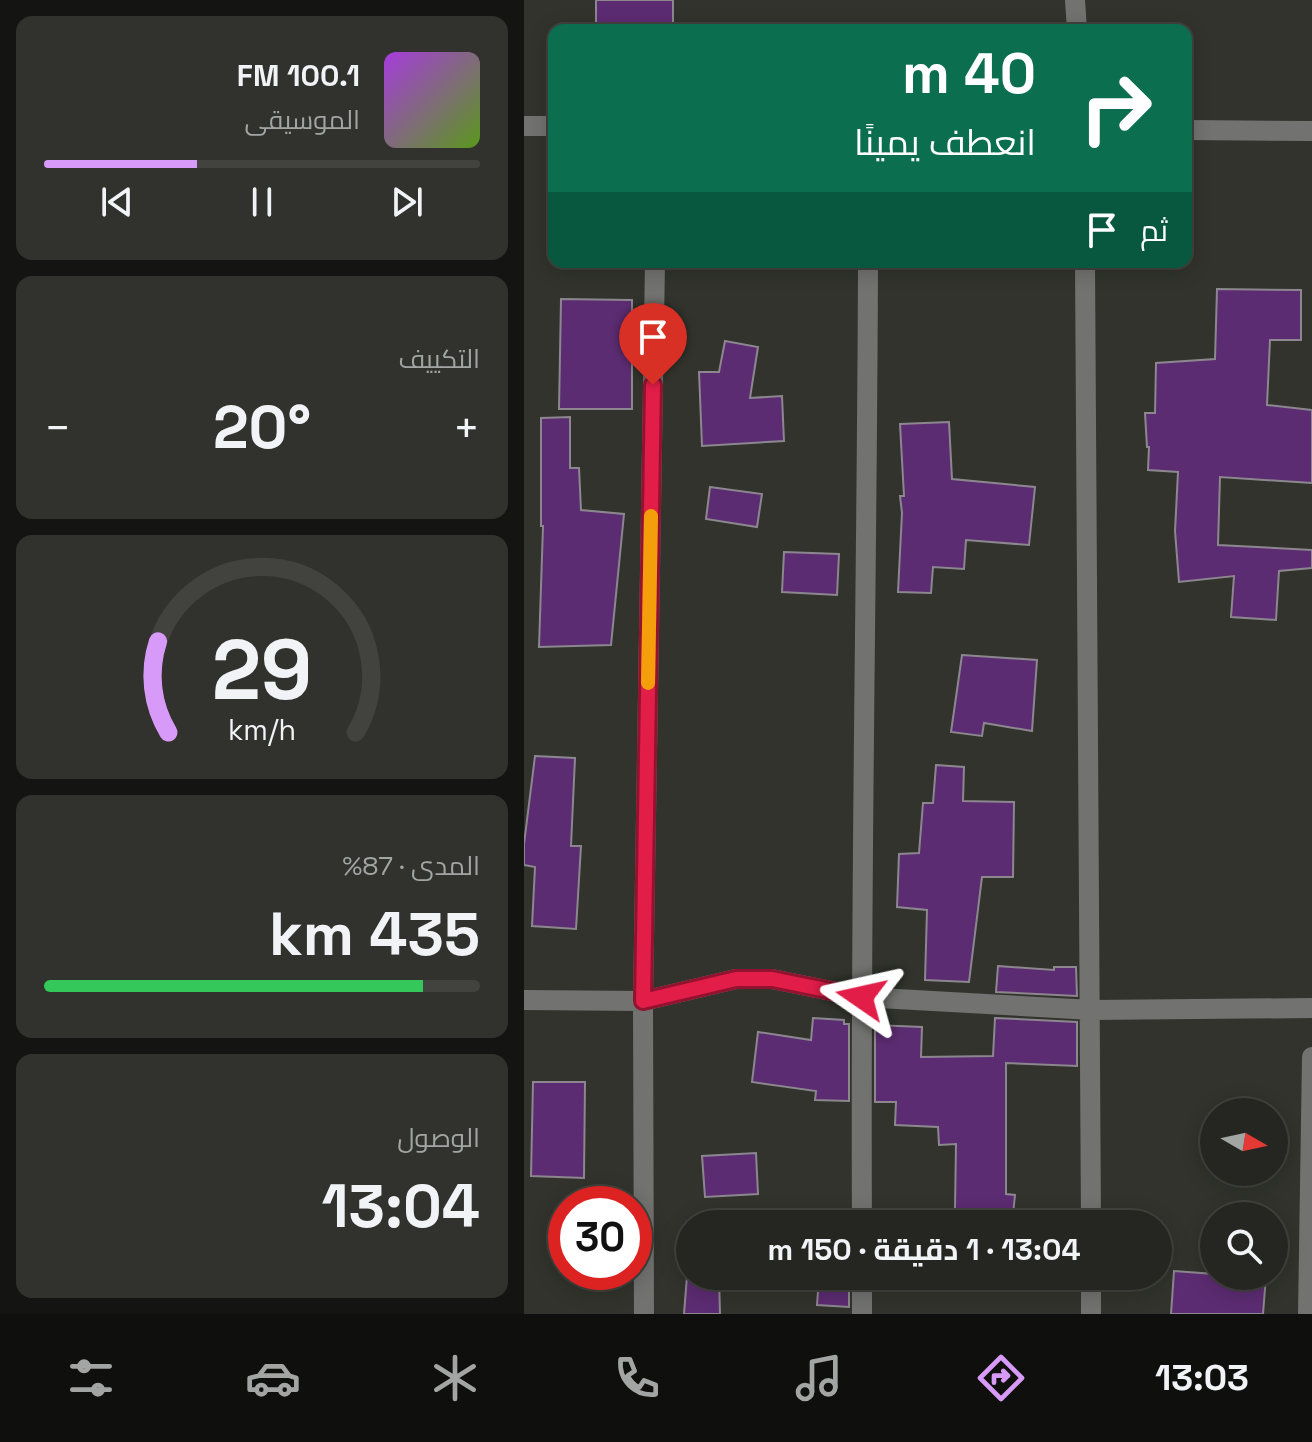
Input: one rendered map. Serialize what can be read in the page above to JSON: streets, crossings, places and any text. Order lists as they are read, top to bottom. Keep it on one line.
{"north":"right","page":{"turn":["40 m","انعطف يمينًا"],"song":["100.1 FM","الموسيقى"],"then":"ثم","tile":["التكييف",["المدى · 87%","435 km"],["الوصول","13:04"]],"heat":["−","20°","+"],"limit":"30","trip":"13:04 · 1 دقيقة · 150 m","tabs":"13:03","gauge":["29","km/h"]}}
